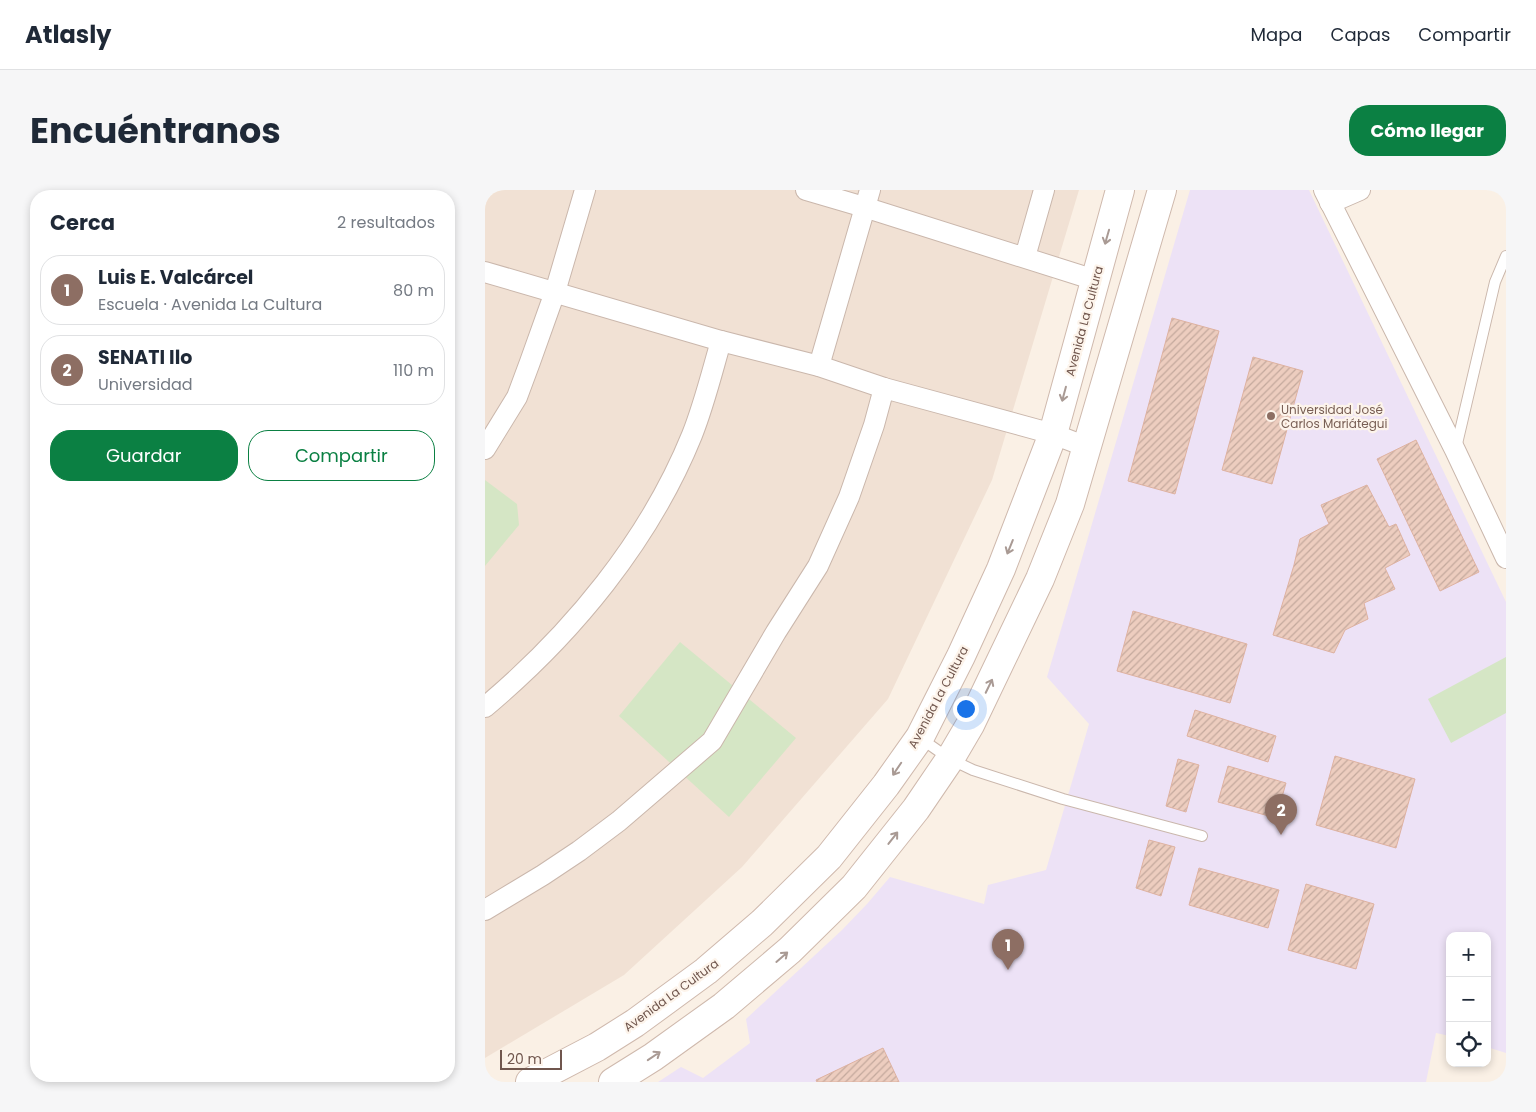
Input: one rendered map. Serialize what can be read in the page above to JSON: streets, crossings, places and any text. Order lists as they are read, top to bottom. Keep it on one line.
{"streets":{"street":["Avenida La Cultura"]},"places":["Universidad José Carlos Mariátegui"],"scale_bar":"20 m","page":{"header":"Atlasly","nav":["Mapa","Capas","Compartir"],"title":"Encuéntranos","buttons":["Cómo llegar",["Guardar","Compartir"]],"heading":["Cerca","2 resultados"],"list":[{"mark":"1","name":"Luis E. Valcárcel","note":"Escuela · Avenida La Cultura","value":"80 m"},{"mark":"2","name":"SENATI Ilo","note":"Universidad","value":"110 m"}],"pins":["2","1"],"map_buttons":["+","−"],"scale":"20 m"}}
